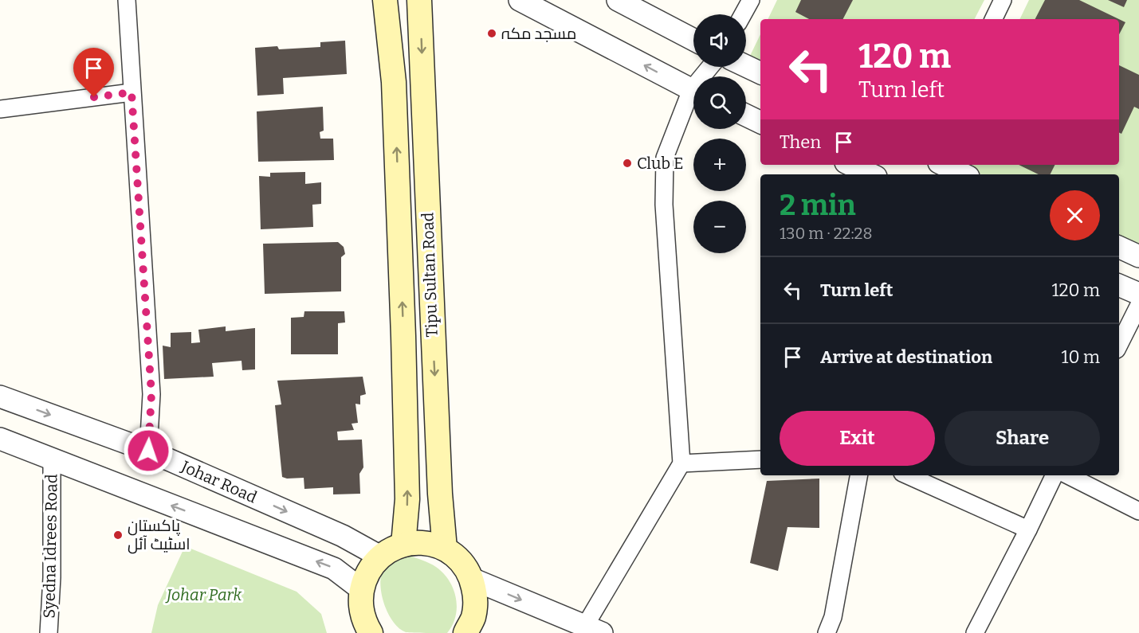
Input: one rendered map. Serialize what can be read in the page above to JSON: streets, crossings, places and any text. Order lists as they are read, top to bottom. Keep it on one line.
{"streets":{"main road":["Tipu Sultan Road"],"street":["Johar Road","Syedna Idrees Road"]},"parks":["Johar Park"],"places":["مسجد مکہ","Club E","پاکستان اسٹیٹ آئل"],"page":{"map_buttons":["+","−"],"turn":["120 m","Turn left"],"then":"Then","heading":["2 min","130 m · 22:28"],"list":[{"name":"Turn left","value":"120 m"},{"name":"Arrive at destination","value":"10 m"}],"buttons":["Exit","Share"]}}
